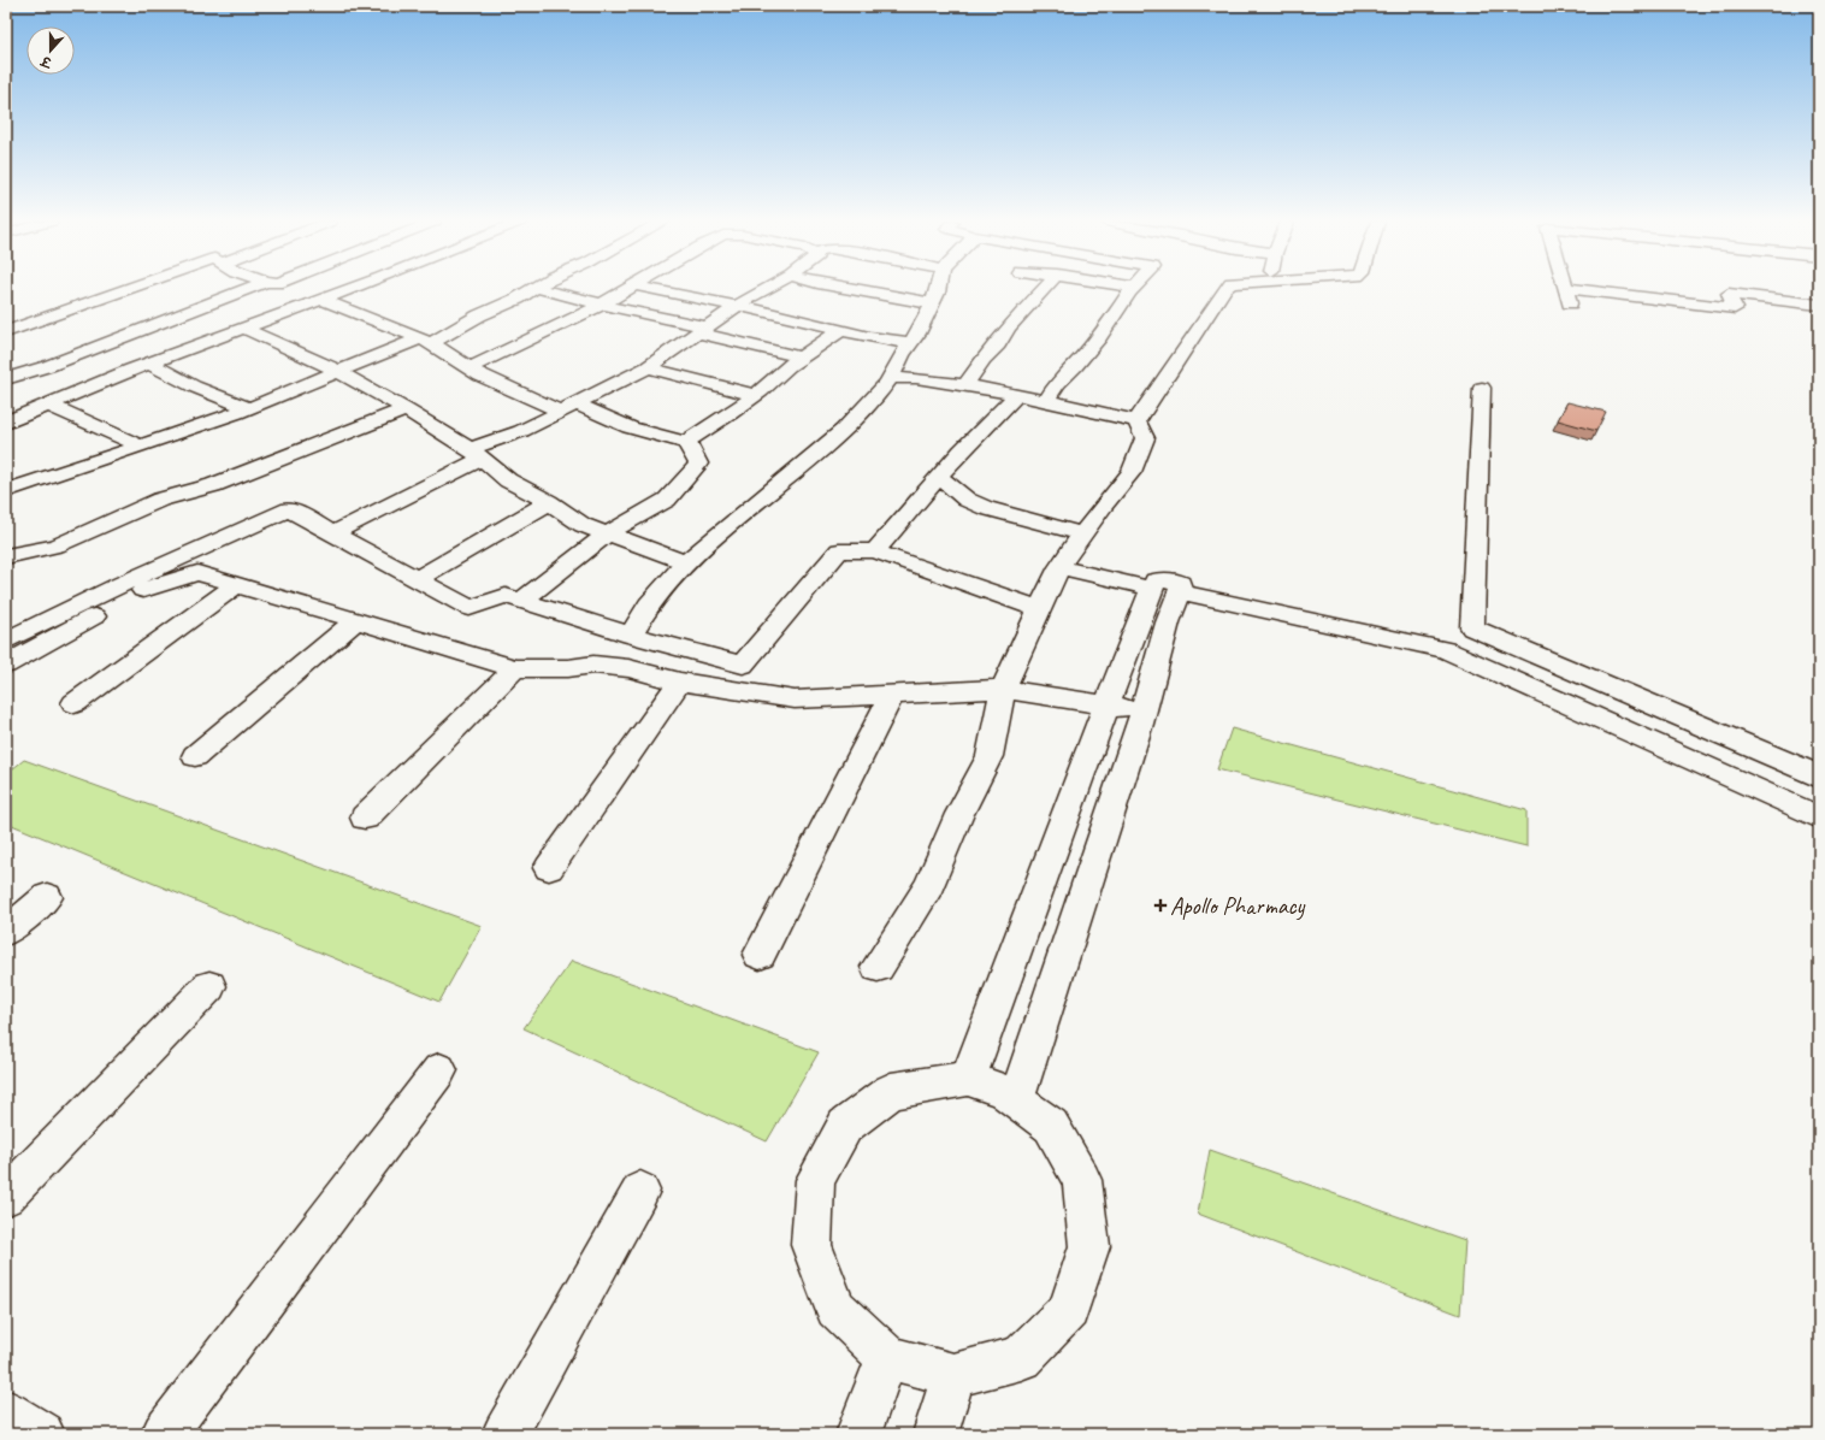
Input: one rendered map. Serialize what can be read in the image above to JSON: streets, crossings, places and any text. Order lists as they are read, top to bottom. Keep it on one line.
{"places":{"health":["Apollo Pharmacy"]},"north":"bottom"}
